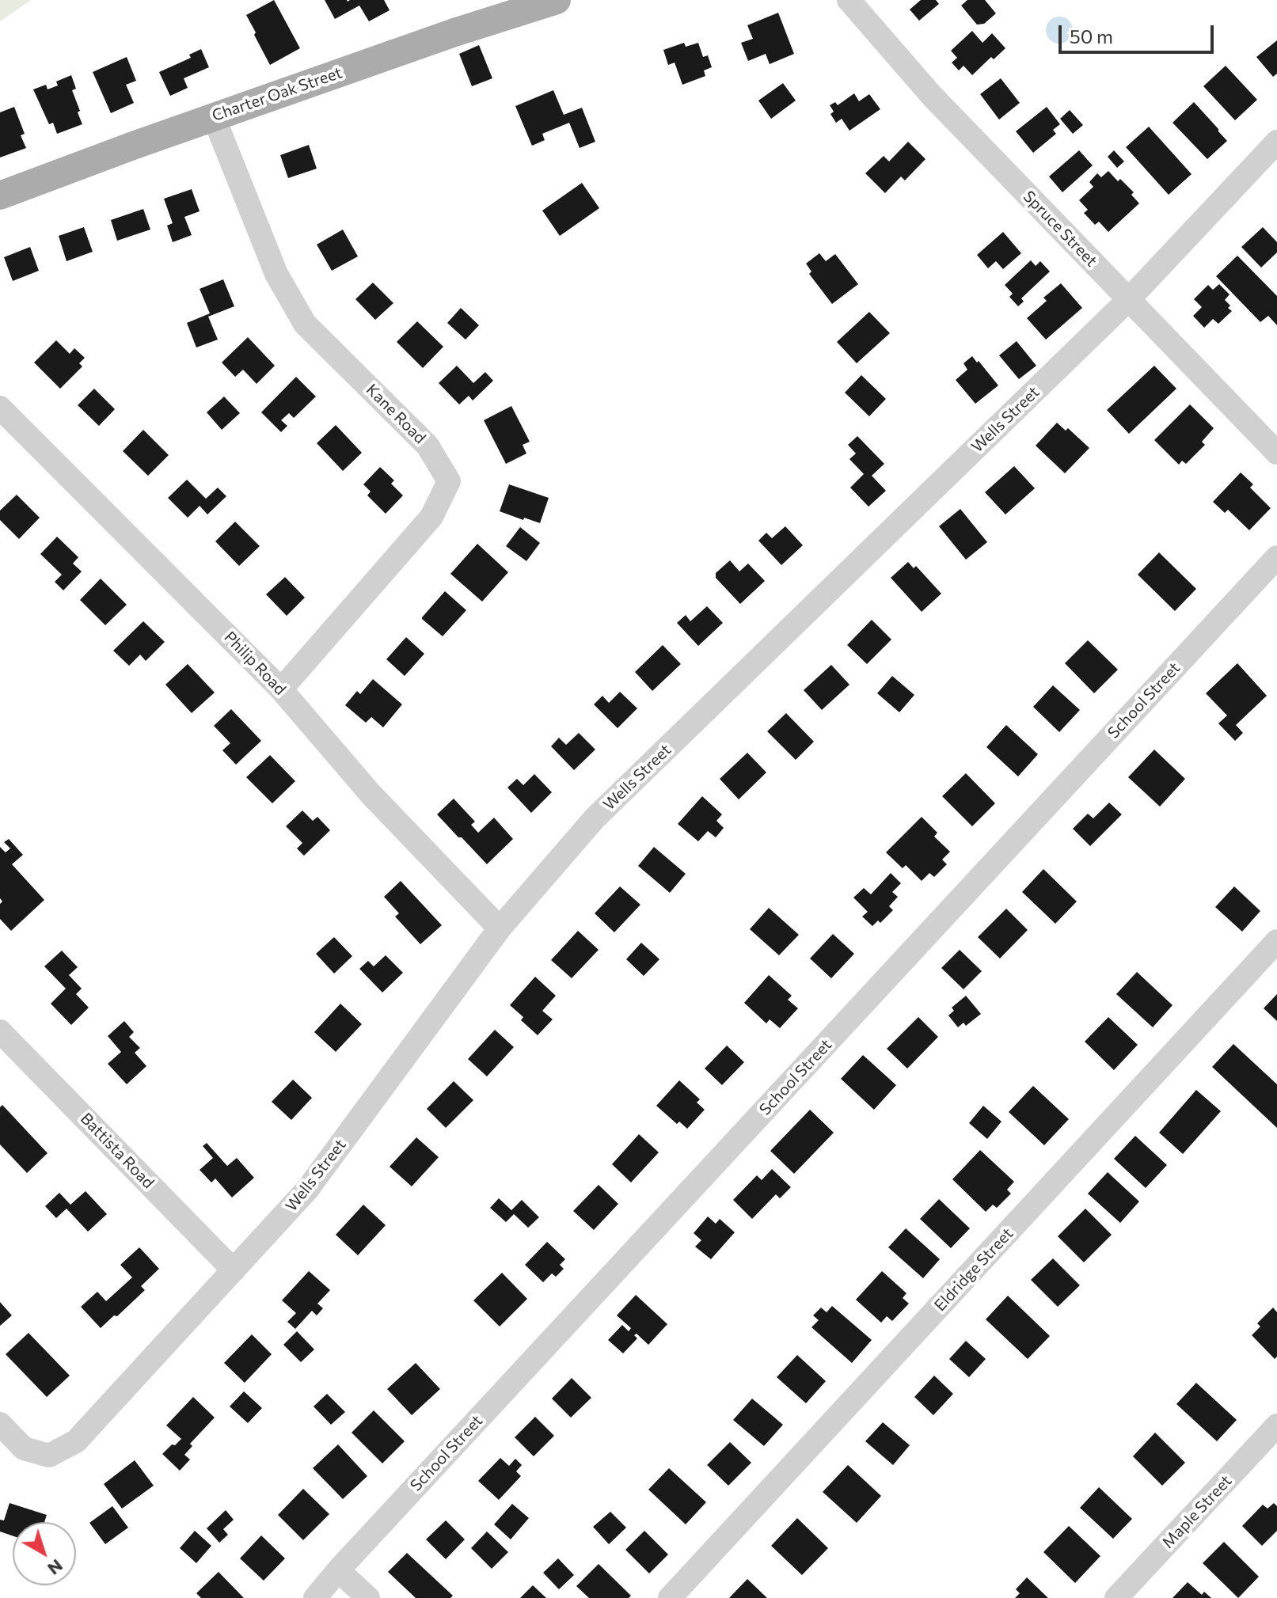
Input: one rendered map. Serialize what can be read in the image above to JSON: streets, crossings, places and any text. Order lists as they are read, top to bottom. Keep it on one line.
{"streets":{"main road":["Charter Oak Street"],"street":["Spruce Street","Kane Road","Wells Street","Philip Road","School Street","Battista Road","Eldridge Street","Maple Street"]},"crossings":[["Charter Oak Street","Kane Road"],["Spruce Street","Wells Street"],["Kane Road","Philip Road"],["Wells Street","Philip Road"],["Wells Street","Battista Road"]],"scale_bar":"50 m","north":"bottom right"}
